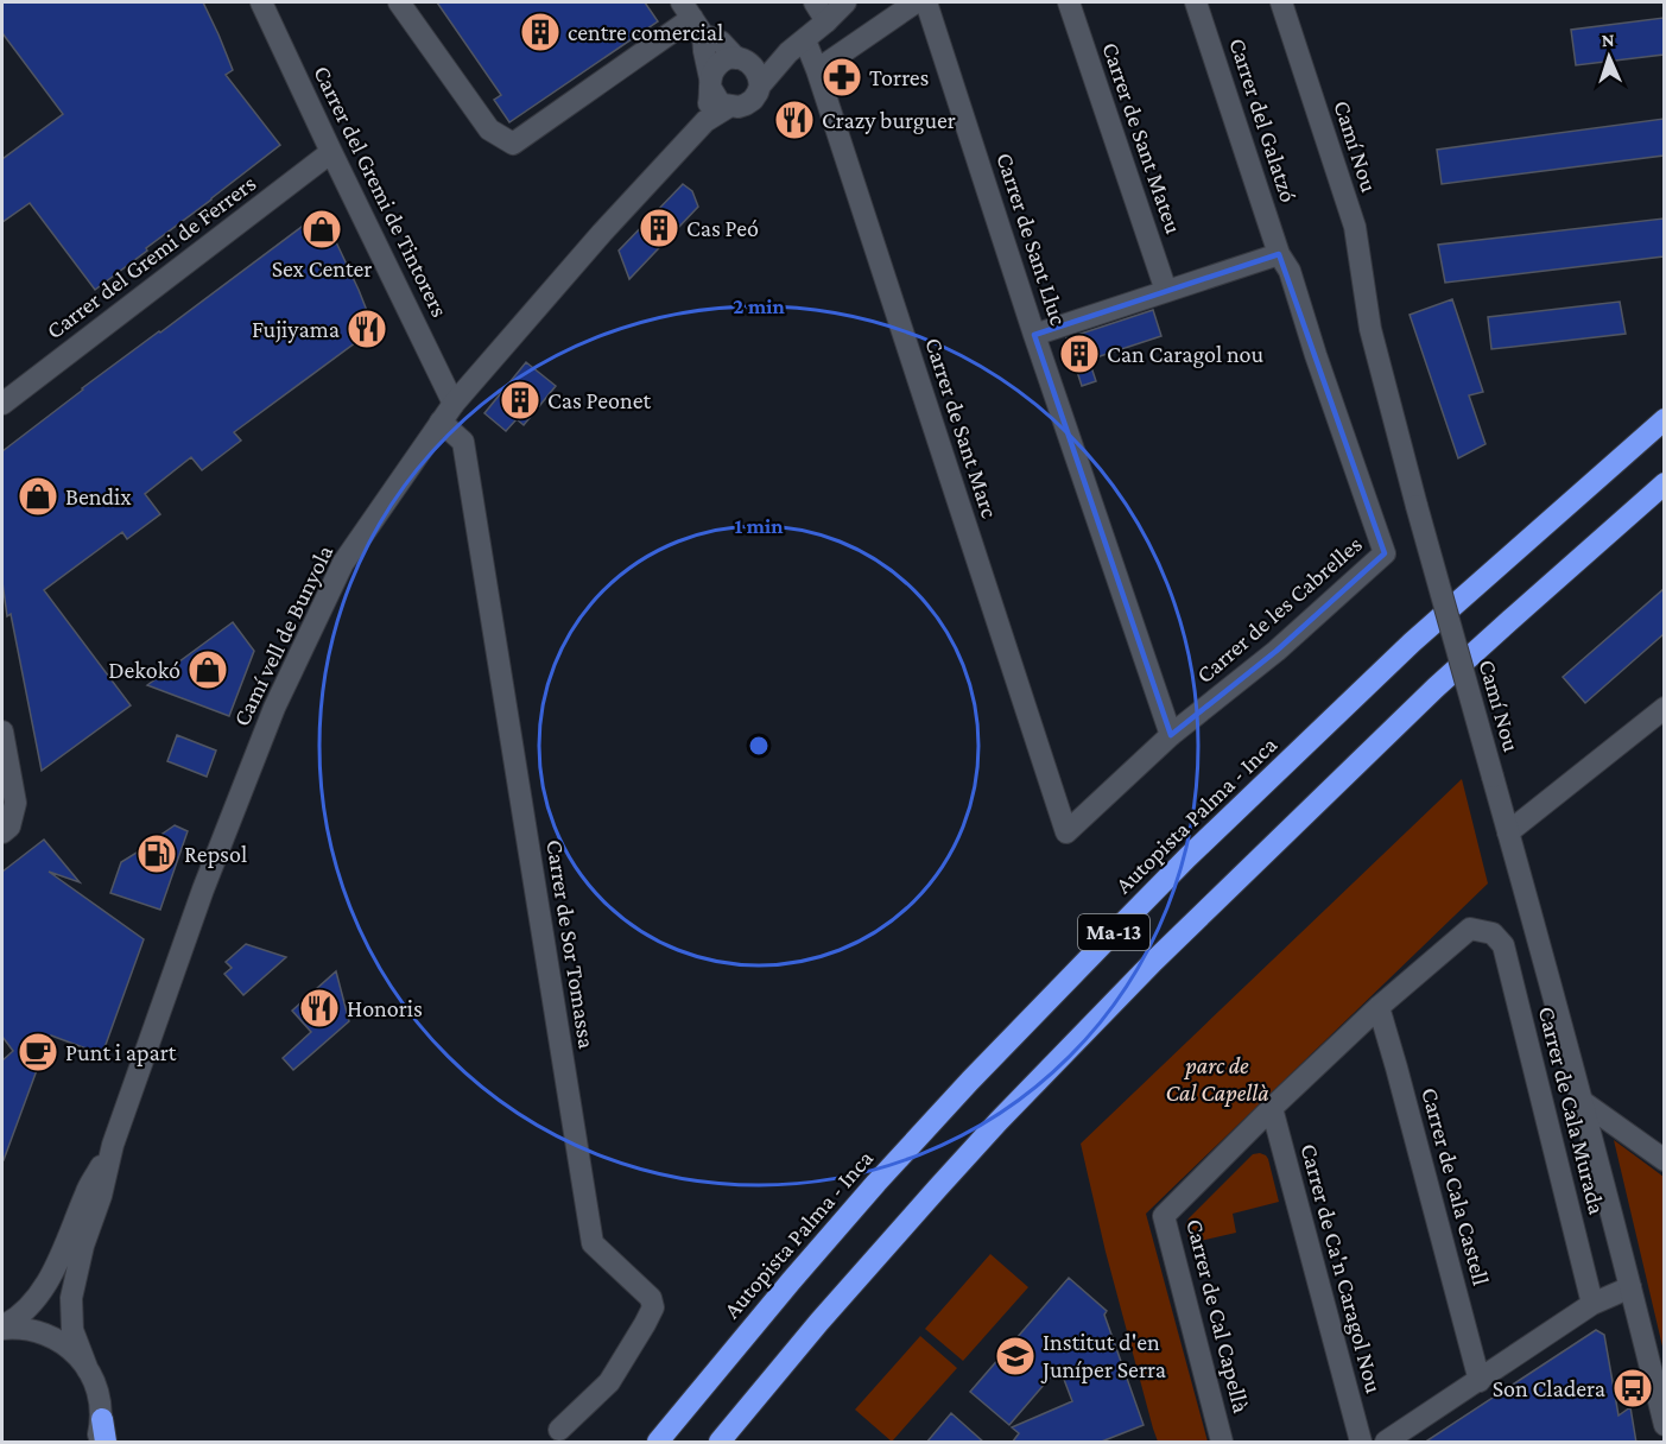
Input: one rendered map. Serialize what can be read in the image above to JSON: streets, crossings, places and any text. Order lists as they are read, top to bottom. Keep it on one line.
{"streets":{"highway":["Autopista Palma - Inca","Ma-13"],"street":["Carrer del Galatzó","Carrer de Sant Mateu","Camí Nou","Carrer del Gremi de Tintorers","Carrer de Sant Lluc","Carrer del Gremi de Ferrers","Carrer de Sant Marc","Carrer de les Cabrelles","Camí vell de Bunyola","Carrer de Sor Tomassa","Carrer de Cala Murada","Carrer de Cala Castell","Carrer de Ca'n Caragol Nou","Carrer de Cal Capellà"]},"crossings":[["Carrer del Galatzó","Carrer de les Cabrelles"],["Carrer del Gremi de Tintorers","Carrer del Gremi de Ferrers"],["Carrer del Gremi de Tintorers","Camí vell de Bunyola"],["Carrer de Sant Lluc","Carrer de les Cabrelles"],["Carrer de Sant Marc","Carrer de les Cabrelles"],["Camí vell de Bunyola","Carrer de Sor Tomassa"],["Carrer de Cala Murada","Carrer de Cal Capellà"],["Carrer de Cala Castell","Carrer de Cal Capellà"],["Carrer de Ca'n Caragol Nou","Carrer de Cal Capellà"]],"parks":["parc de Cal Capellà"],"places":{"building":["centre comercial","Cas Peó","Can Caragol nou","Cas Peonet"],"pharmacy":["Torres"],"restaurant":["Crazy burguer","Fujiyama","Honoris"],"shop":["Sex Center","Bendix","Dekokó"],"fuel station":["Repsol"],"cafe":["Punt i apart"],"school or university":["Institut d'en Juníper Serra"],"bus stop":["Son Cladera"]},"north":"top","rings":["2 min","1 min"]}
